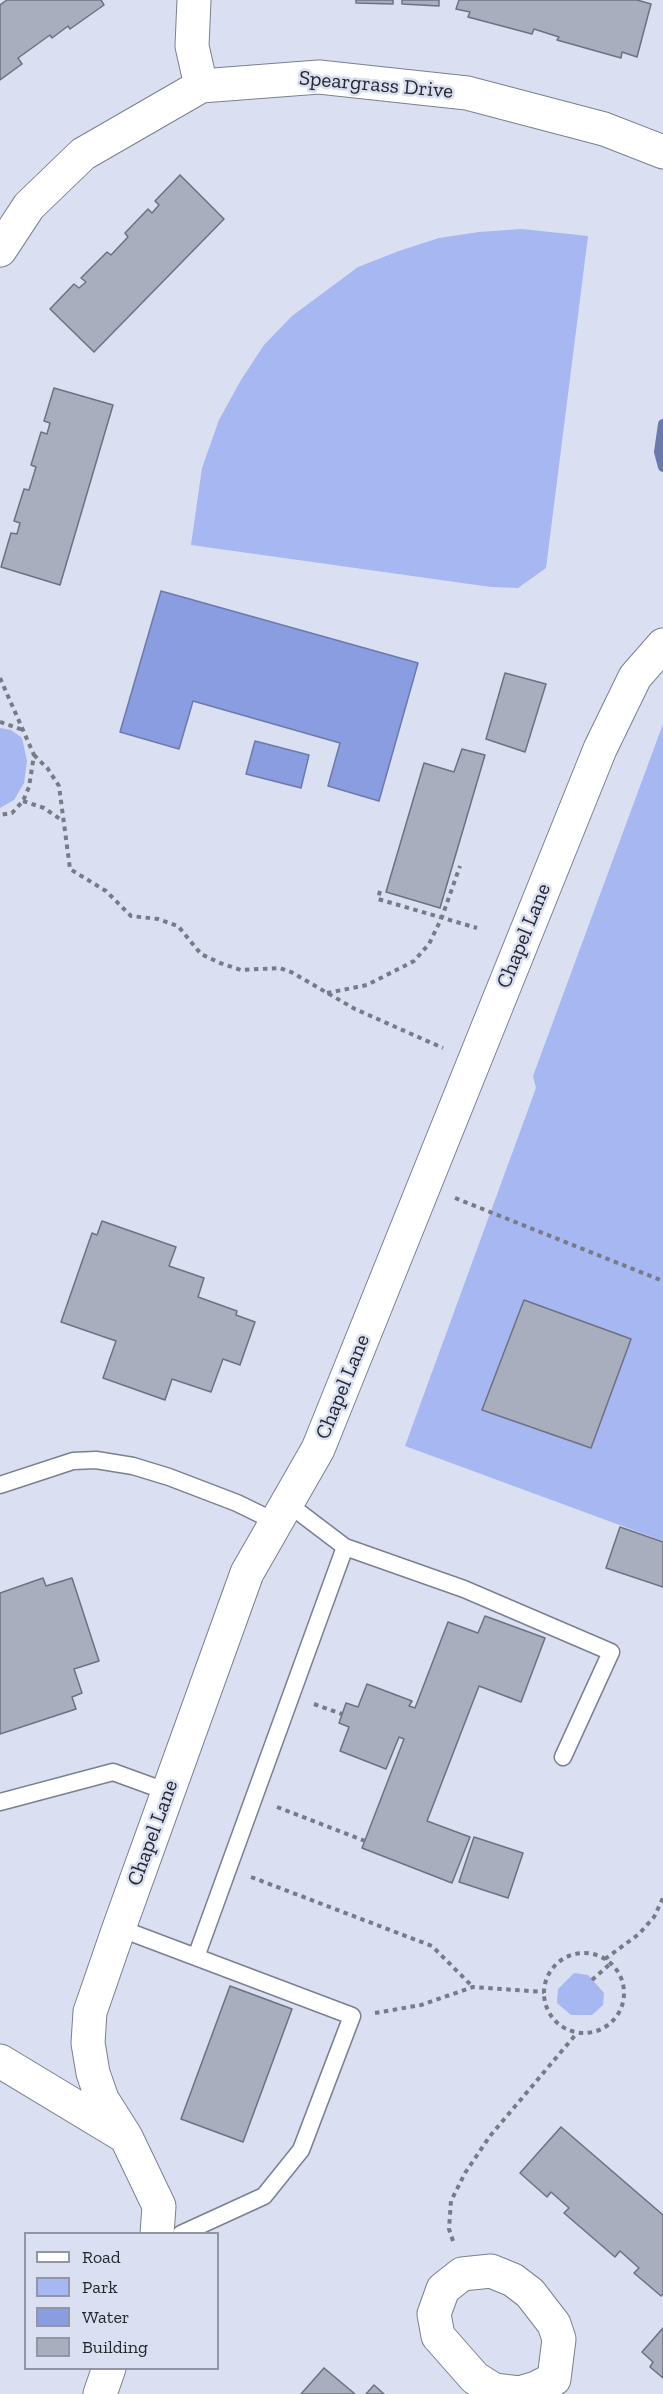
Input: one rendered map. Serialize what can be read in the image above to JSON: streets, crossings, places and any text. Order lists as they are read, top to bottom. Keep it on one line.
{"streets":{"street":["Speargrass Drive","Chapel Lane"]},"legend":["Road","Park","Water","Building"]}
